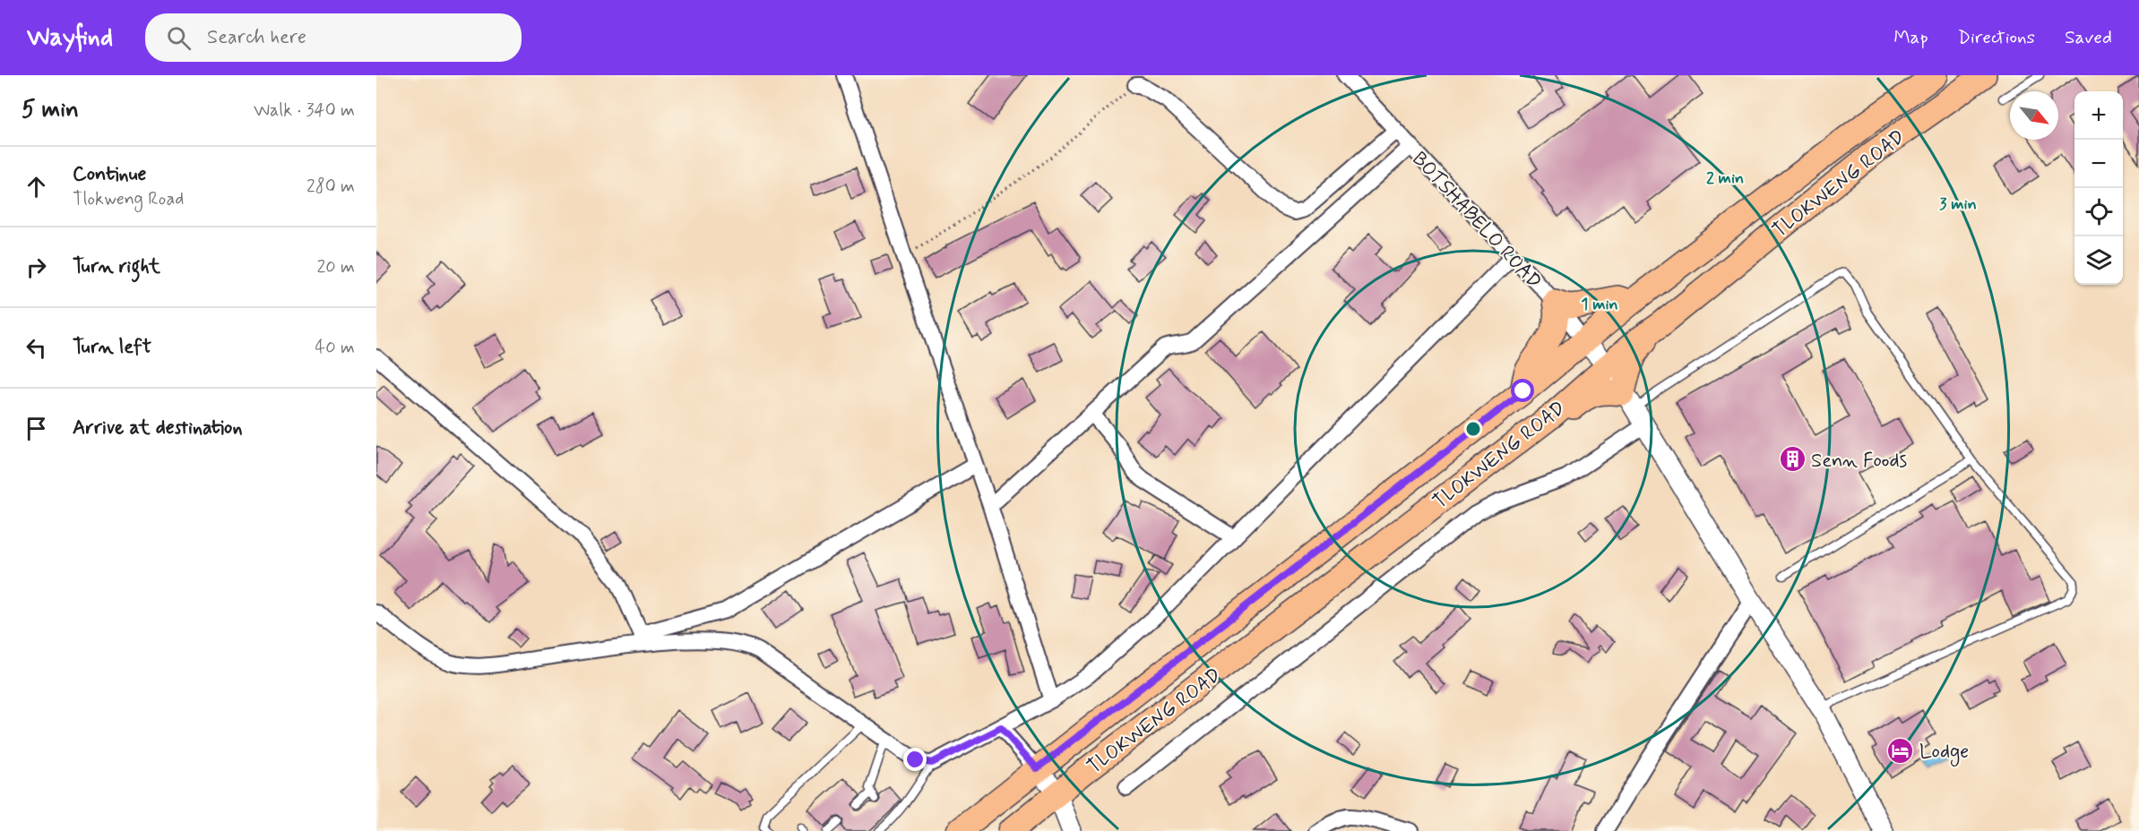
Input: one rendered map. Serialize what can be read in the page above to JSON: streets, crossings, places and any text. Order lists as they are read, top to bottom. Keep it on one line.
{"streets":{"main road":["TLOKWENG ROAD"],"street":["BOTSHABELO ROAD"]},"crossings":[["TLOKWENG ROAD","BOTSHABELO ROAD"]],"places":{"building":["Senn Foods"],"hotel":["Lodge"]},"north":"bottom right","page":{"header":"Wayfind","search":"Search here","nav":["Map","Directions","Saved"],"heading":["5 min","Walk · 340 m"],"map_buttons":["+","−"],"list":[["Continue","Tlokweng Road","280 m"],["Turn right","20 m"],["Turn left","40 m"],"Arrive at destination"]},"rings":["2 min","3 min","1 min"]}
